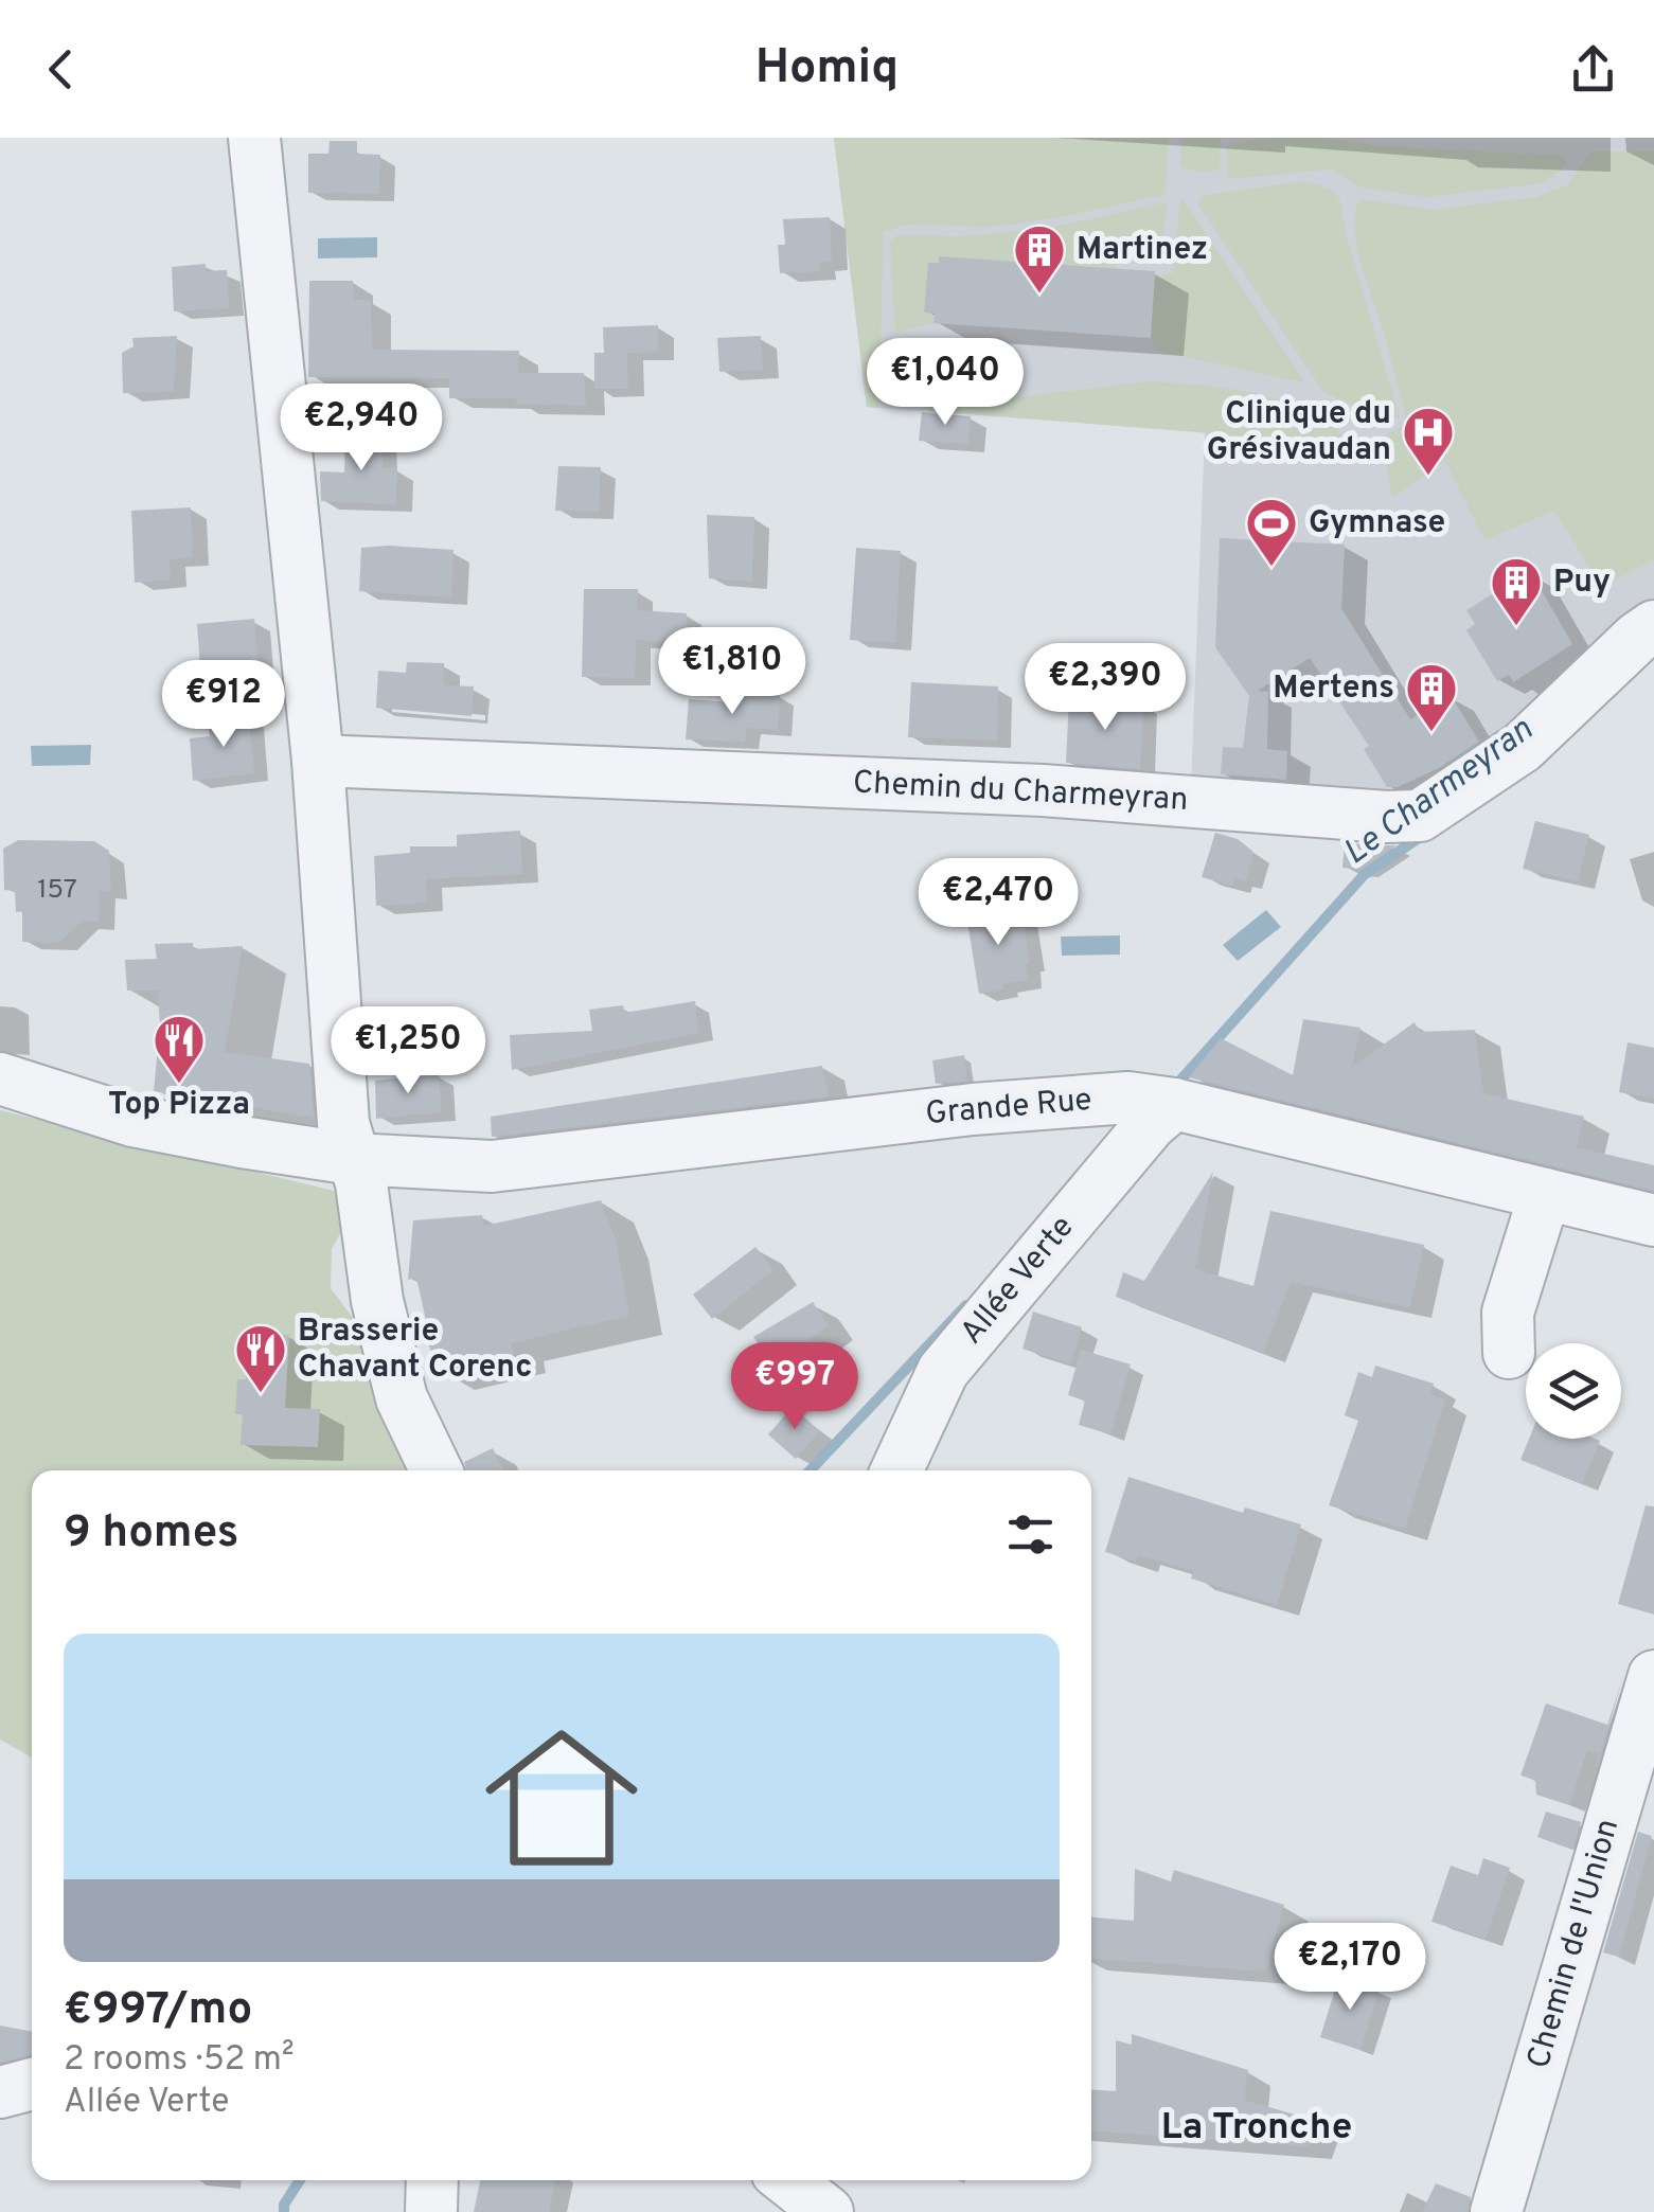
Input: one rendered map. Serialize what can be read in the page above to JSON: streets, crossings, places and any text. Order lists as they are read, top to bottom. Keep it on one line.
{"streets":{"street":["Chemin du Charmeyran","Grande Rue","Allée Verte","Chemin de l'Union"]},"crossings":[["Grande Rue","Allée Verte"]],"districts":["La Tronche"],"water":["Le Charmeyran"],"places":{"building":["Martinez","Puy","Mertens"],"hospital":["Clinique du Grésivaudan"],"sports":["Gymnase"],"restaurant":["Top Pizza","Brasserie Chavant Corenc"]},"house_numbers":["157"],"page":{"header":"Homiq","price":["€1,040","€2,940","€1,810","€2,390","€912","€2,470","€1,250","€997","€2,170"],"heading":"9 homes","list":[{"name":"€997/mo","note":"2 rooms · 52 m² · Allée Verte"}]}}
